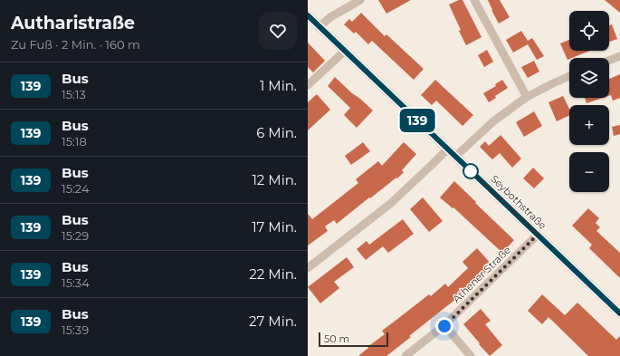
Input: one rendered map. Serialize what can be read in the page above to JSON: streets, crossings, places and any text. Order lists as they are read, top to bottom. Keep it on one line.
{"streets":{"street":["Seybothstraße","Athener Straße"]},"crossings":[["Seybothstraße","Athener Straße"]],"lines":["bus line 139"],"scale_bar":"50 m","page":{"heading":["Autharistraße","Zu Fuß · 2 Min. · 160 m"],"on_map":"139","map_buttons":["+","−"],"list":[{"mark":"139","name":"Bus","note":"15:13","value":"1 Min."},{"mark":"139","name":"Bus","note":"15:18","value":"6 Min."},{"mark":"139","name":"Bus","note":"15:24","value":"12 Min."},{"mark":"139","name":"Bus","note":"15:29","value":"17 Min."},{"mark":"139","name":"Bus","note":"15:34","value":"22 Min."},{"mark":"139","name":"Bus","note":"15:39","value":"27 Min."}],"scale":"50 m"}}
